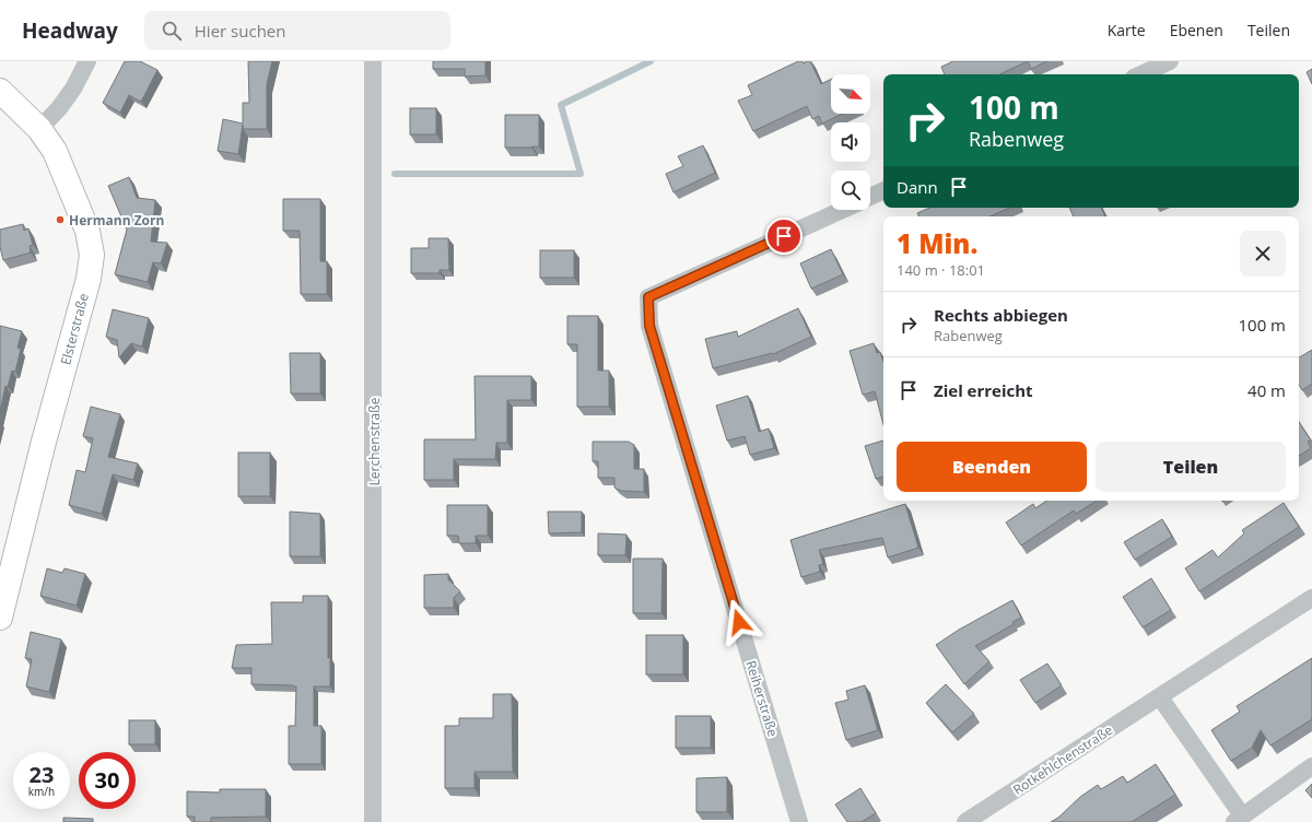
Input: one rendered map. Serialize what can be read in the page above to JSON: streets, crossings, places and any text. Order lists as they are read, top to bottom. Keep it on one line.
{"streets":{"street":["Elsterstraße","Lerchenstraße","Reiherstraße","Rotkehlchenstraße"]},"places":["Hermann Zorn"],"north":"bottom right","page":{"header":"Headway","search":"Hier suchen","nav":["Karte","Ebenen","Teilen"],"turn":["100 m","Rabenweg"],"then":"Dann","heading":["1 Min.","140 m · 18:01"],"list":[{"name":"Rechts abbiegen","note":"Rabenweg","value":"100 m"},{"name":"Ziel erreicht","value":"40 m"}],"buttons":["Beenden","Teilen"],"speed":"23 km/h","limit":"30"}}
